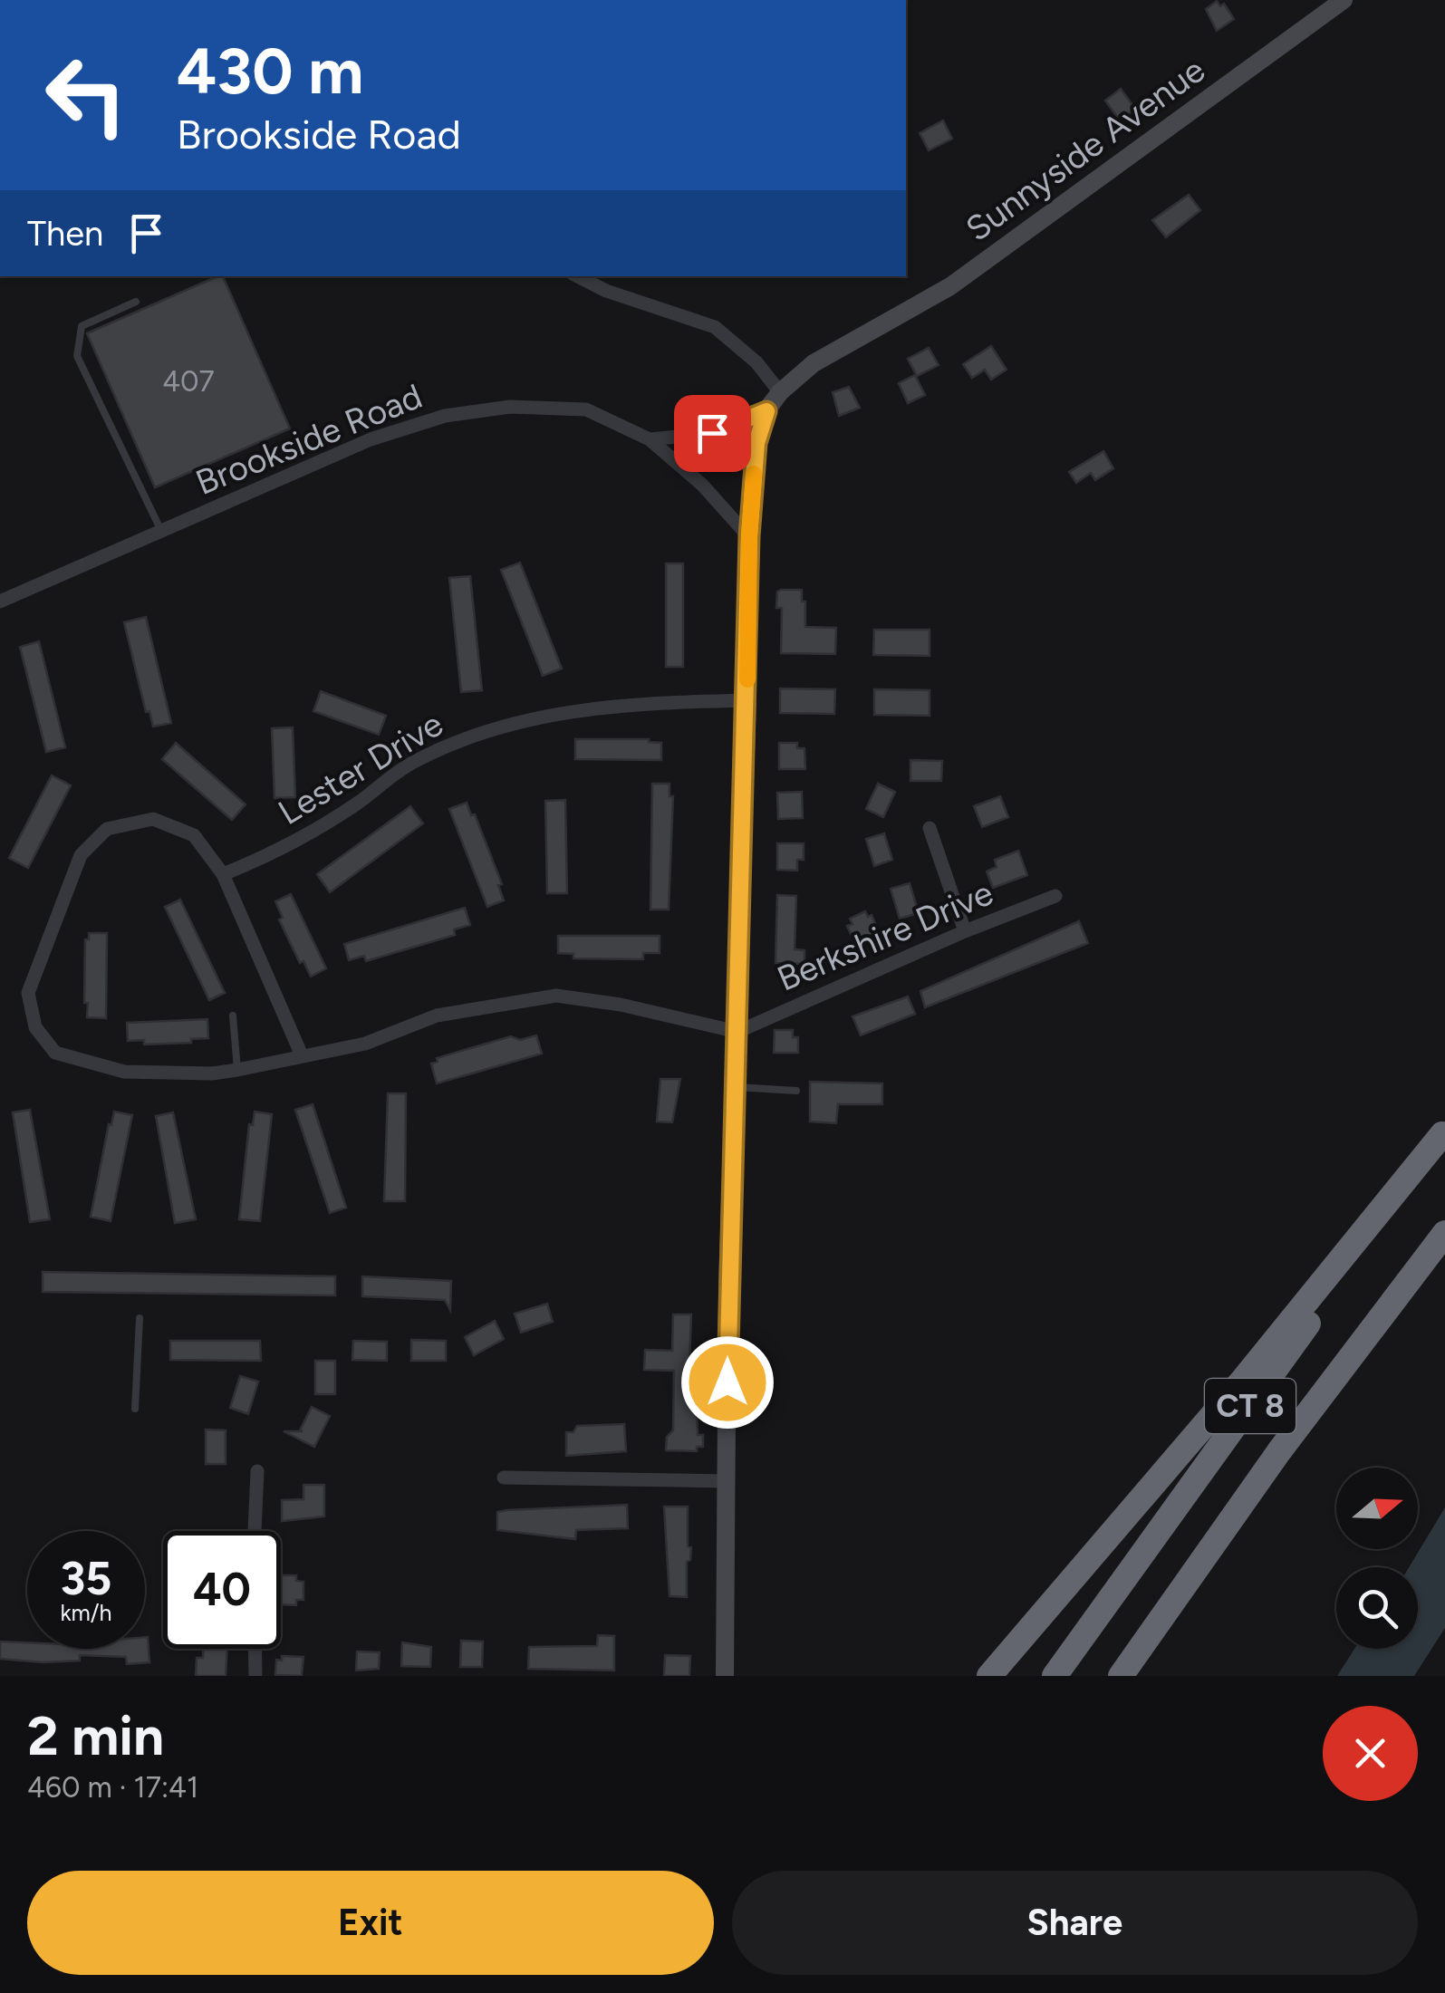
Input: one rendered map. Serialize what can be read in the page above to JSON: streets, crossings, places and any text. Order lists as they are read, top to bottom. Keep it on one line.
{"streets":{"highway":["CT 8"],"street":["Sunnyside Avenue","Brookside Road","Lester Drive","Berkshire Drive"]},"house_numbers":["407"],"north":"right","page":{"turn":["430 m","Brookside Road"],"then":"Then","speed":"35 km/h","limit":"40","heading":["2 min","460 m · 17:41"],"buttons":["Exit","Share"]}}
